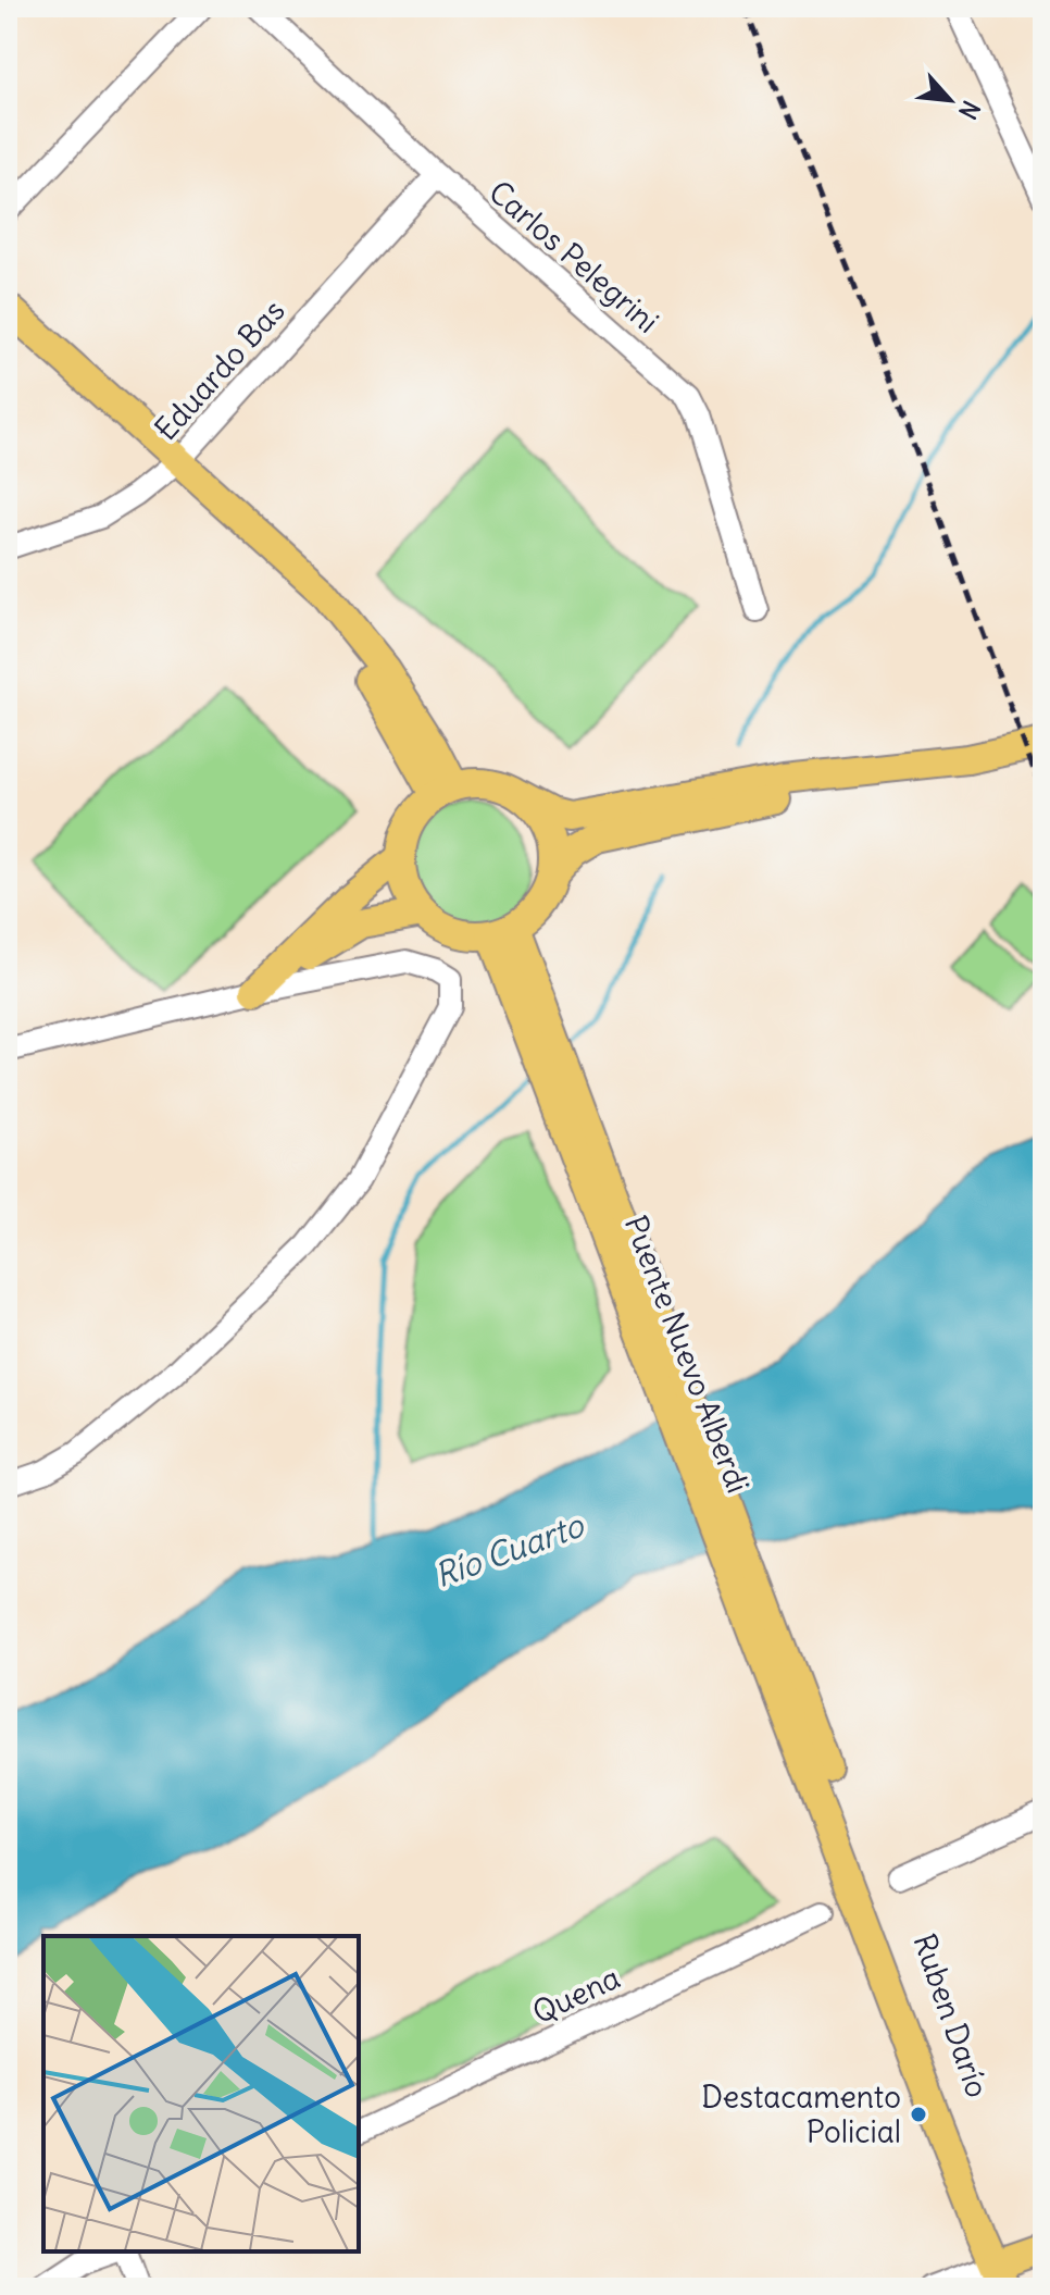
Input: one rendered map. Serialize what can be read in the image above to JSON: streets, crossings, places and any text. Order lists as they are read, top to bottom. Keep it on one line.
{"streets":{"main road":["Puente Nuevo Alberdi","Ruben Darío"],"street":["Carlos Pelegrini","Eduardo Bas","Quena"]},"crossings":[["Carlos Pelegrini","Eduardo Bas"],["Puente Nuevo Alberdi","Ruben Darío"]],"water":["Río Cuarto"],"places":["Destacamento Policial"],"north":"bottom right"}
